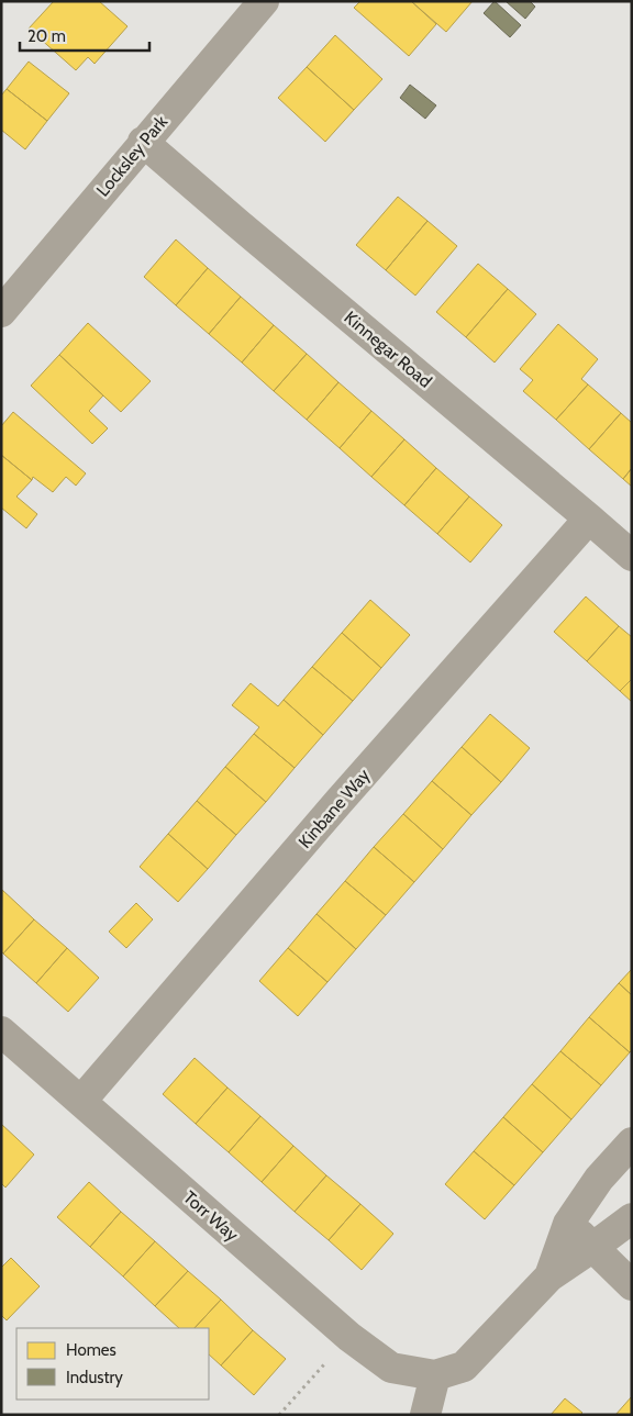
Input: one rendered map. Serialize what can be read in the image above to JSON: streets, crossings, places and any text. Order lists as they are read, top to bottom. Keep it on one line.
{"streets":{"street":["Locksley Park","Kinnegar Road","Kinbane Way","Torr Way"]},"crossings":[["Locksley Park","Kinnegar Road"],["Kinnegar Road","Kinbane Way"],["Kinbane Way","Torr Way"]],"legend":["Homes","Industry"],"scale_bar":"20 m"}
